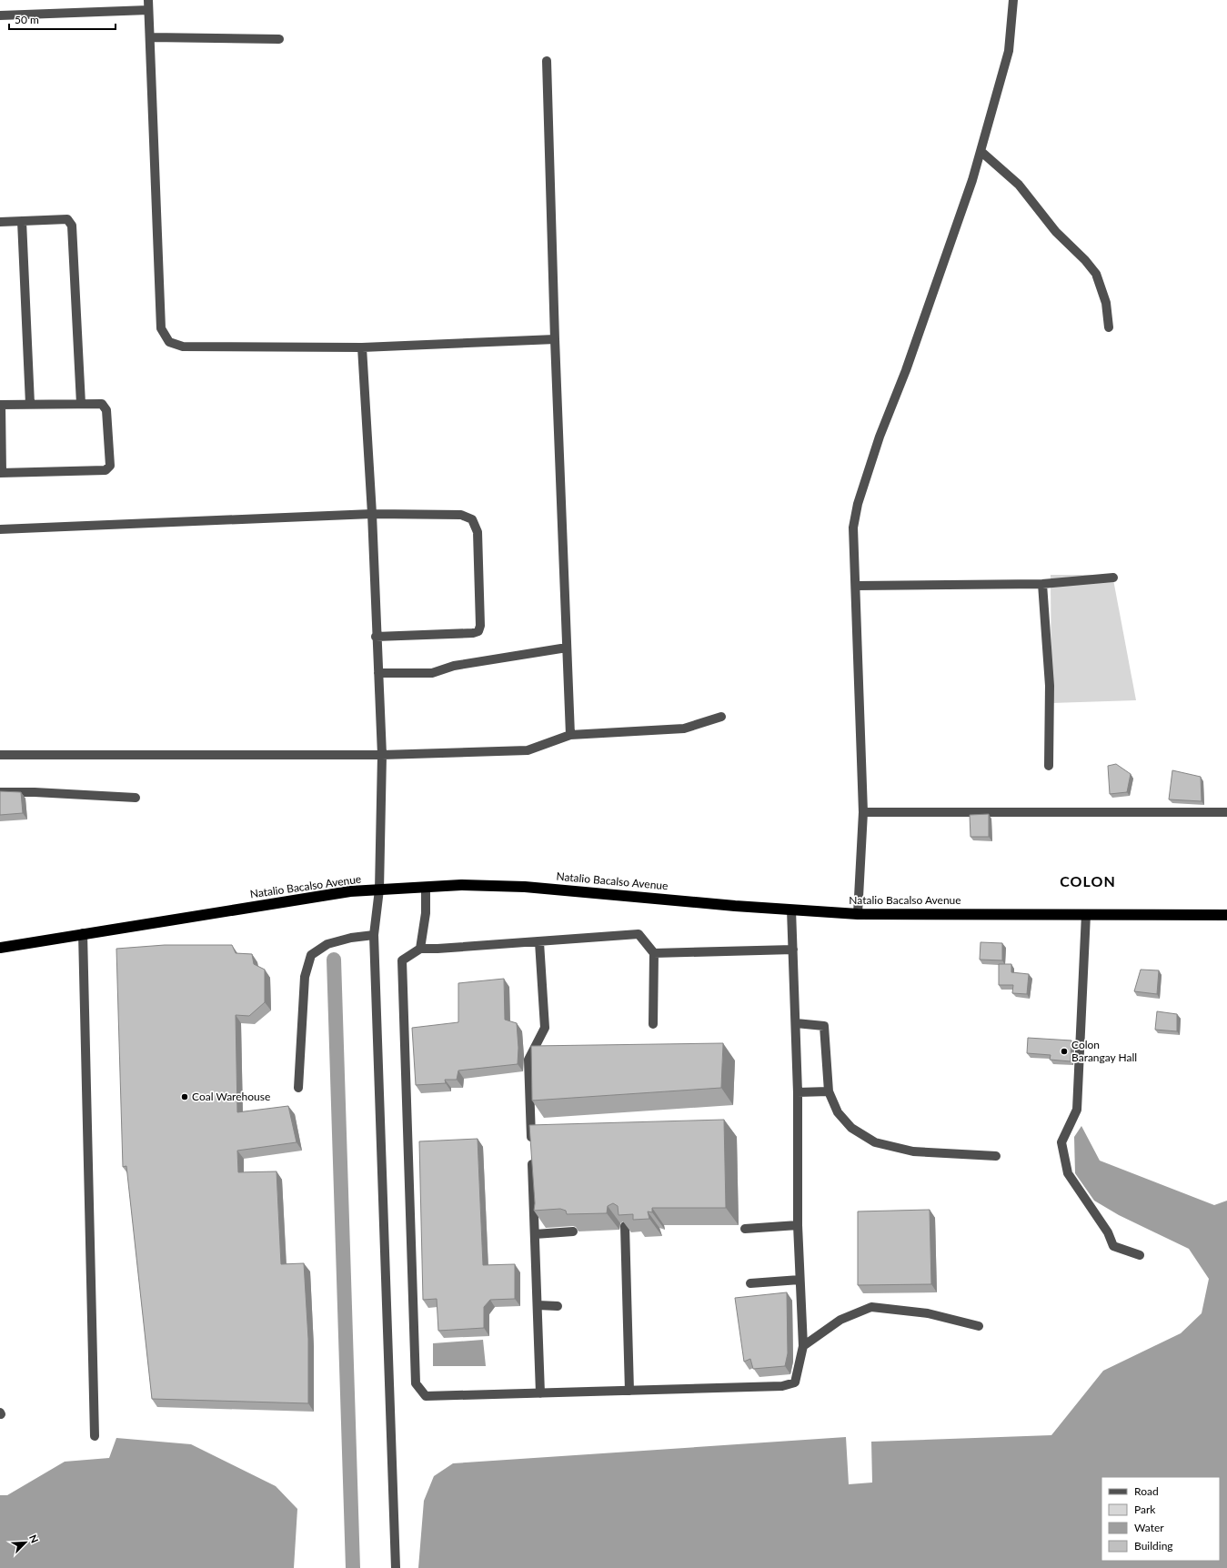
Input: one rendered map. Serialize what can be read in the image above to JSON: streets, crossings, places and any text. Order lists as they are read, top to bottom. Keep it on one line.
{"streets":{"highway":["Natalio Bacalso Avenue"]},"districts":["COLON"],"places":["Colon Barangay Hall","Coal Warehouse"],"legend":["Road","Park","Water","Building"],"scale_bar":"50 m","north":"top right"}
